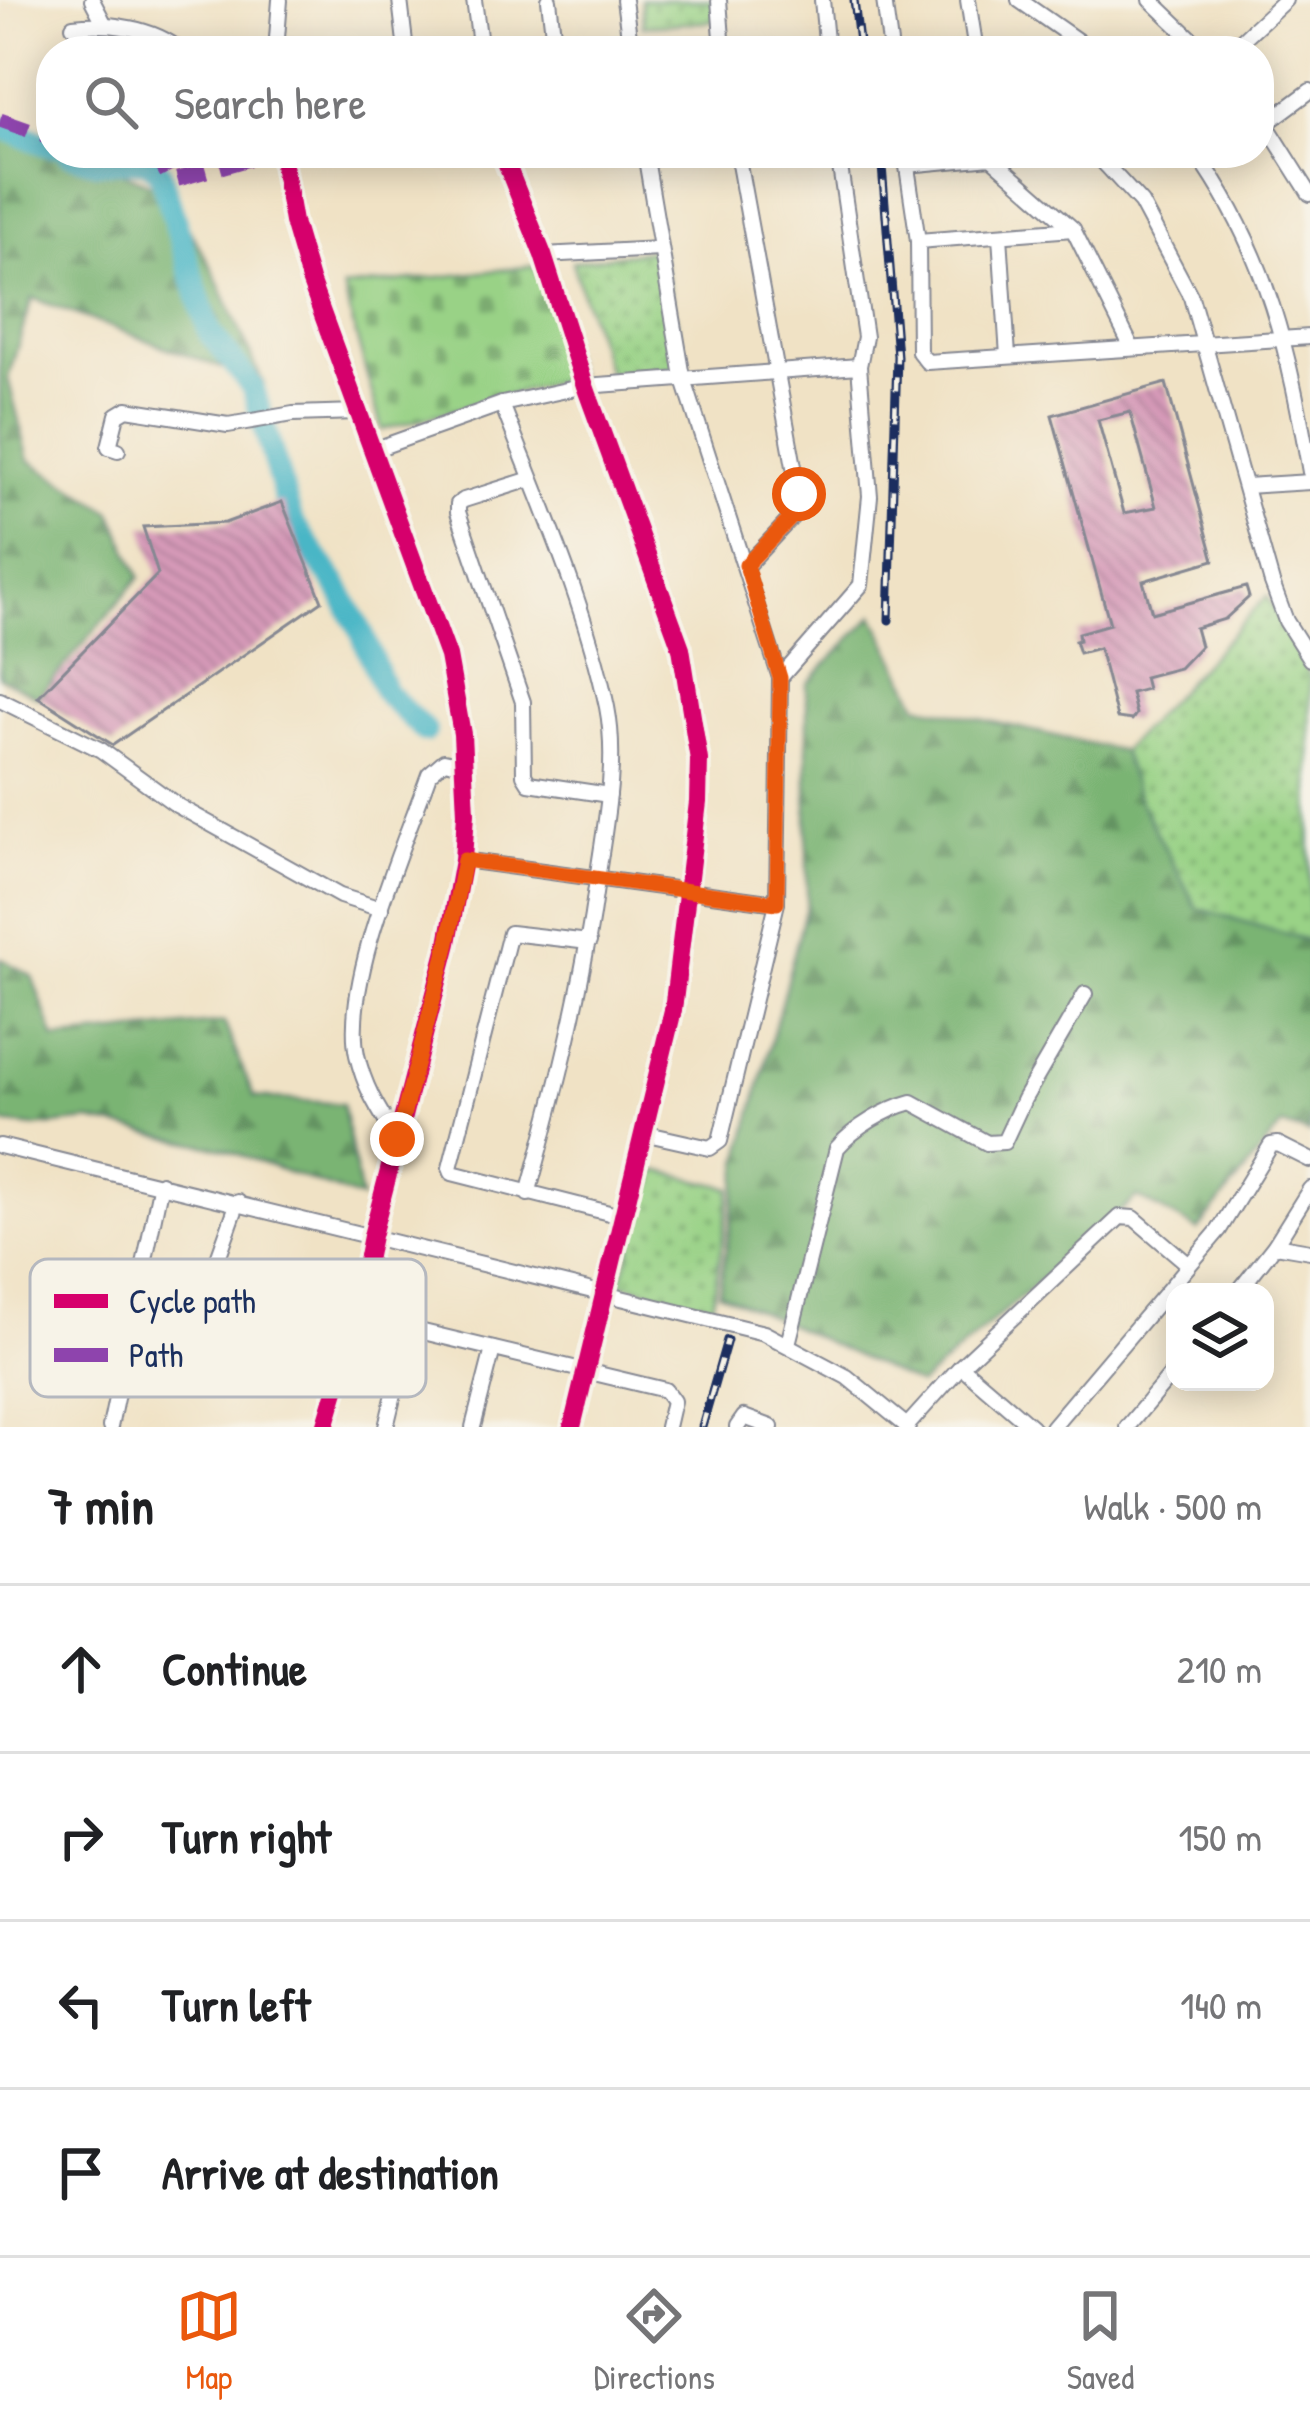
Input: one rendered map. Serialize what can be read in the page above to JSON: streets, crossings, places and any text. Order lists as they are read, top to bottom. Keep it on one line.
{"legend":["Cycle path","Path"],"page":{"search":"Search here","heading":["7 min","Walk · 500 m"],"list":[["Continue","210 m"],["Turn right","150 m"],["Turn left","140 m"],"Arrive at destination"],"nav":["Map","Directions","Saved"]}}
